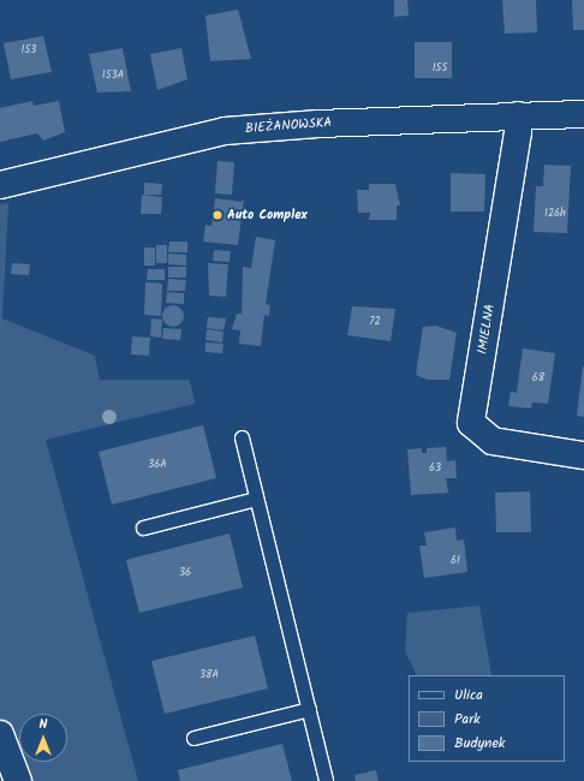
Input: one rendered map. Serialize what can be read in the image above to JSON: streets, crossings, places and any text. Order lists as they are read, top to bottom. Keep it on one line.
{"streets":{"street":["BIEŻANOWSKA","IMIELNA"]},"crossings":[["BIEŻANOWSKA","IMIELNA"]],"places":["Auto Complex"],"house_numbers":["153","155","153A","126h","72","68","36A","63","61","36","38A"],"legend":["Ulica","Park","Budynek"],"north":"top"}
